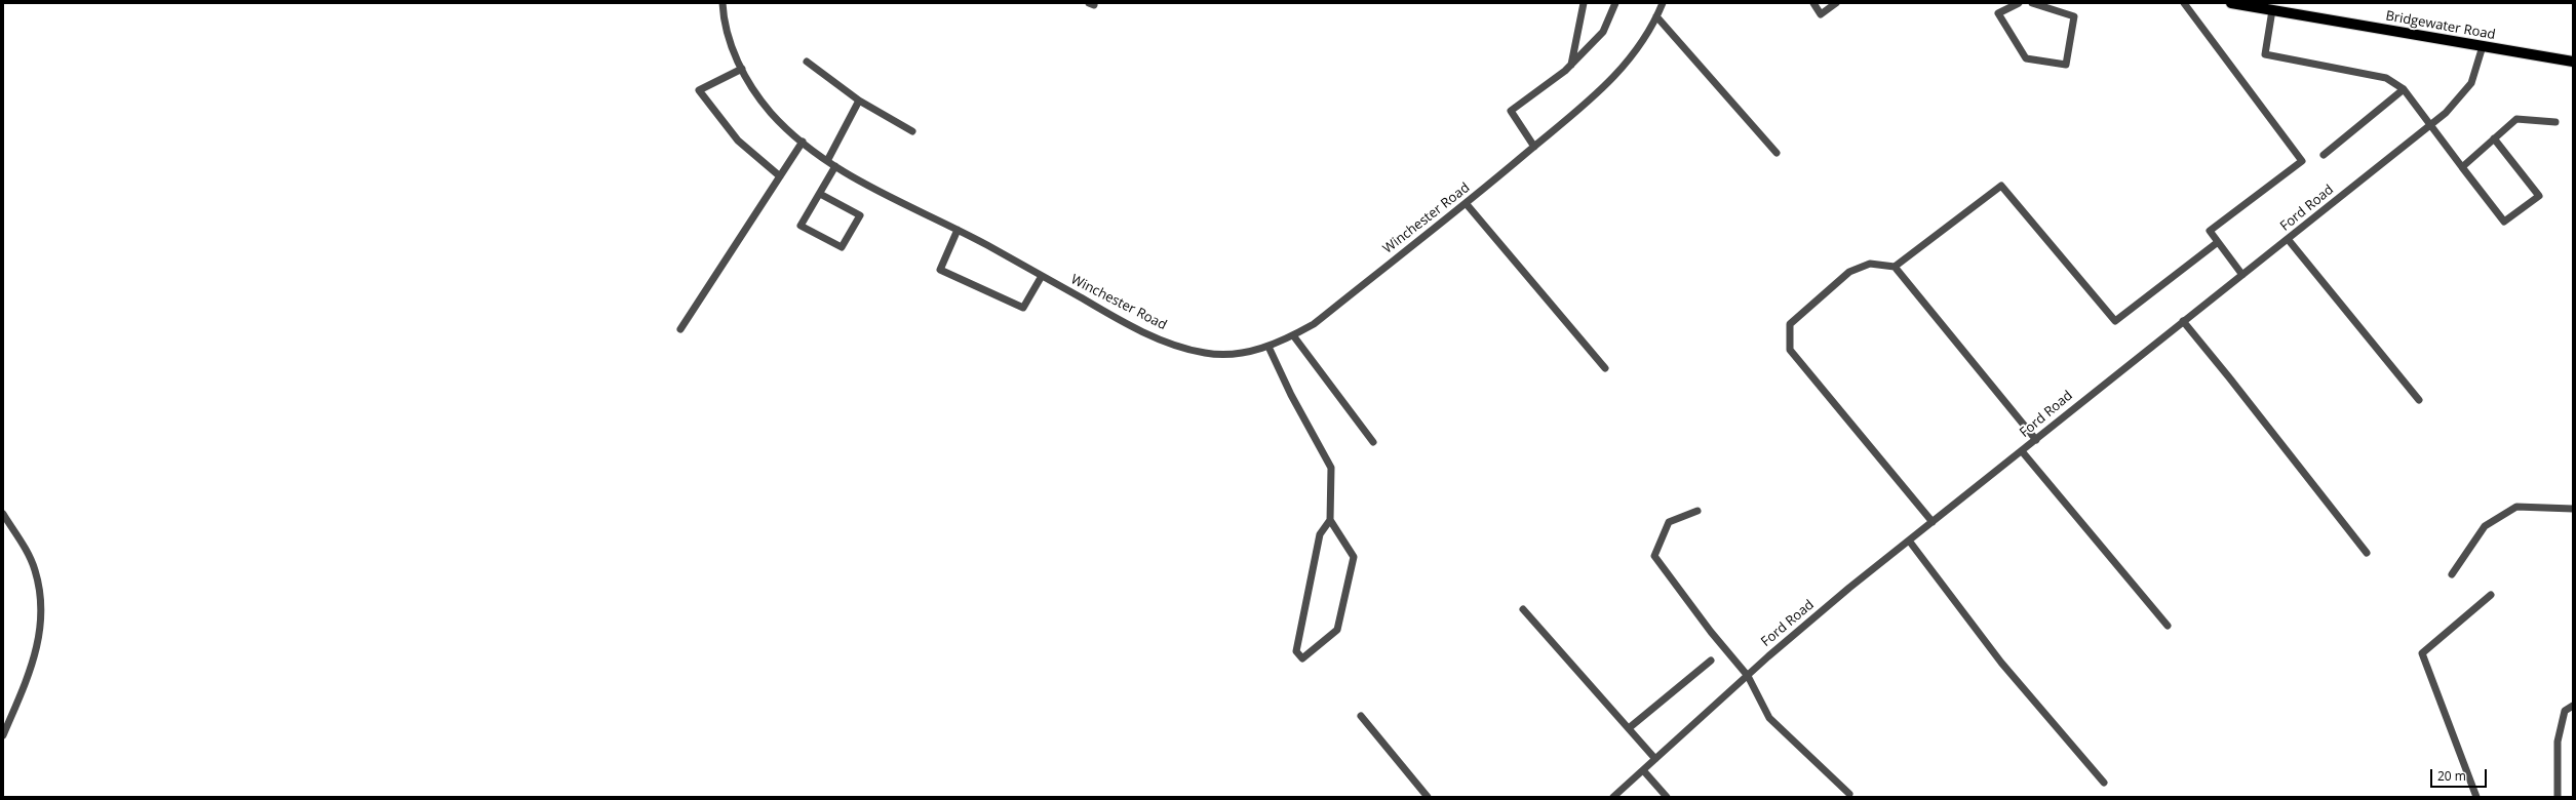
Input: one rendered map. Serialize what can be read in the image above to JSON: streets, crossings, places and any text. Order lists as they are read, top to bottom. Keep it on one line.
{"streets":{"main road":["Bridgewater Road"],"street":["Ford Road","Winchester Road"]},"crossings":[["Bridgewater Road","Ford Road"]],"scale_bar":"20 m"}
